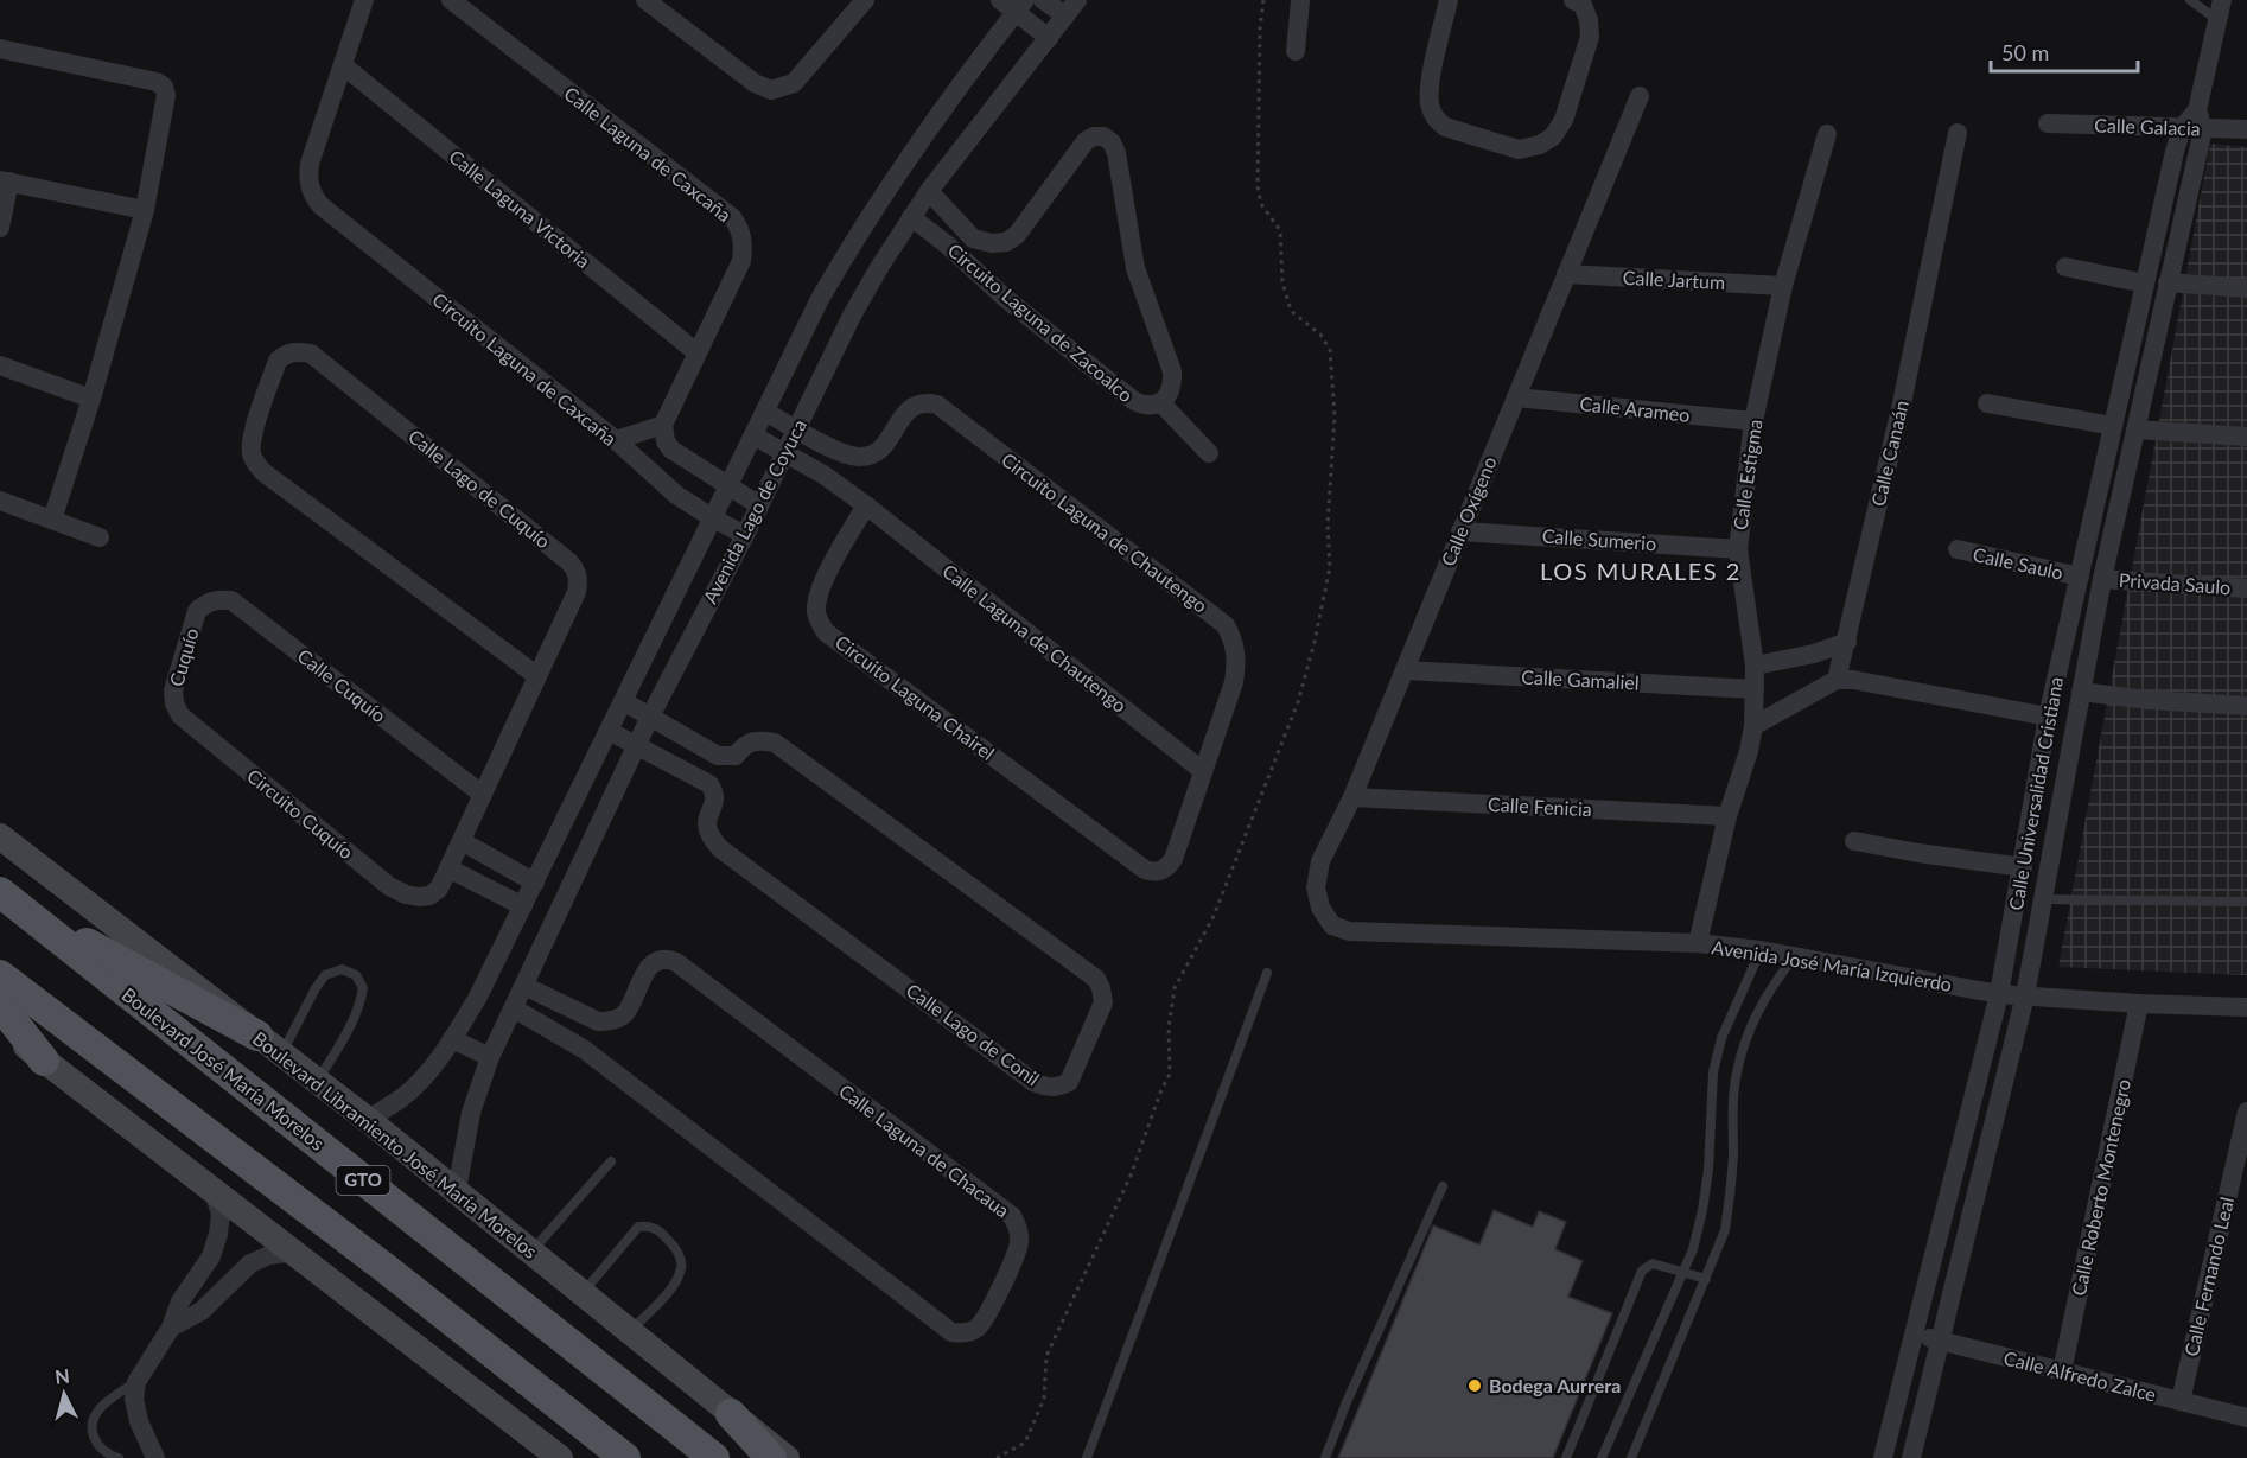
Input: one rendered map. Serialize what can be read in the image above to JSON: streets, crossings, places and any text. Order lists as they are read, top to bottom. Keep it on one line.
{"streets":{"main road":["Boulevard José María Morelos","GTO"],"street":["Calle Galacia","Calle Laguna de Caxcaña","Calle Laguna Victoria","Calle Jartum","Circuito Laguna de Zacoalco","Circuito Laguna de Caxcaña","Calle Arameo","Calle Canaán","Calle Estigma","Calle Lago de Cuquío","Avenida Lago de Coyuca","Calle Oxígeno","Circuito Laguna de Chautengo","Calle Sumerio","Calle Saulo","Privada Saulo","Calle Laguna de Chautengo","Cuquío","Calle Gamaliel","Calle Cuquío","Circuito Laguna Chairel","Calle Universalidad Cristiana","Calle Fenicia","Circuito Cuquío","Avenida José María Izquierdo","Calle Lago de Conil","Boulevard Libramiento José María Morelos","Calle Laguna de Chacaua","Calle Roberto Montenegro","Calle Fernando Leal","Calle Alfredo Zalce"]},"crossings":[["Calle Galacia","Calle Universalidad Cristiana"],["Calle Laguna de Caxcaña","Calle Laguna Victoria"],["Calle Laguna Victoria","Circuito Laguna de Caxcaña"],["Calle Jartum","Calle Estigma"],["Calle Jartum","Calle Oxígeno"],["Circuito Laguna de Zacoalco","Avenida Lago de Coyuca"],["Circuito Laguna de Caxcaña","Avenida Lago de Coyuca"],["Calle Arameo","Calle Estigma"],["Calle Arameo","Calle Oxígeno"],["Calle Estigma","Calle Sumerio"],["Calle Estigma","Calle Gamaliel"],["Calle Estigma","Calle Fenicia"],["Calle Estigma","Avenida José María Izquierdo"],["Calle Lago de Cuquío","Calle Cuquío"],["Calle Lago de Cuquío","Circuito Cuquío"],["Avenida Lago de Coyuca","Circuito Laguna de Chautengo"],["Avenida Lago de Coyuca","Calle Lago de Conil"],["Avenida Lago de Coyuca","Boulevard Libramiento José María Morelos"],["Avenida Lago de Coyuca","Calle Laguna de Chacaua"],["Calle Oxígeno","Calle Sumerio"],["Calle Oxígeno","Calle Gamaliel"],["Calle Oxígeno","Calle Fenicia"],["Calle Oxígeno","Avenida José María Izquierdo"],["Circuito Laguna de Chautengo","Calle Laguna de Chautengo"],["Circuito Laguna de Chautengo","Circuito Laguna Chairel"],["Calle Saulo","Calle Universalidad Cristiana"],["Privada Saulo","Calle Universalidad Cristiana"],["Calle Laguna de Chautengo","Circuito Laguna Chairel"],["Cuquío","Calle Cuquío"],["Cuquío","Circuito Cuquío"],["Calle Universalidad Cristiana","Avenida José María Izquierdo"],["Calle Universalidad Cristiana","Calle Alfredo Zalce"],["Avenida José María Izquierdo","Calle Roberto Montenegro"],["Calle Roberto Montenegro","Calle Alfredo Zalce"],["Calle Fernando Leal","Calle Alfredo Zalce"]],"districts":["LOS MURALES 2"],"places":["Bodega Aurrera"],"scale_bar":"50 m","north":"top"}
